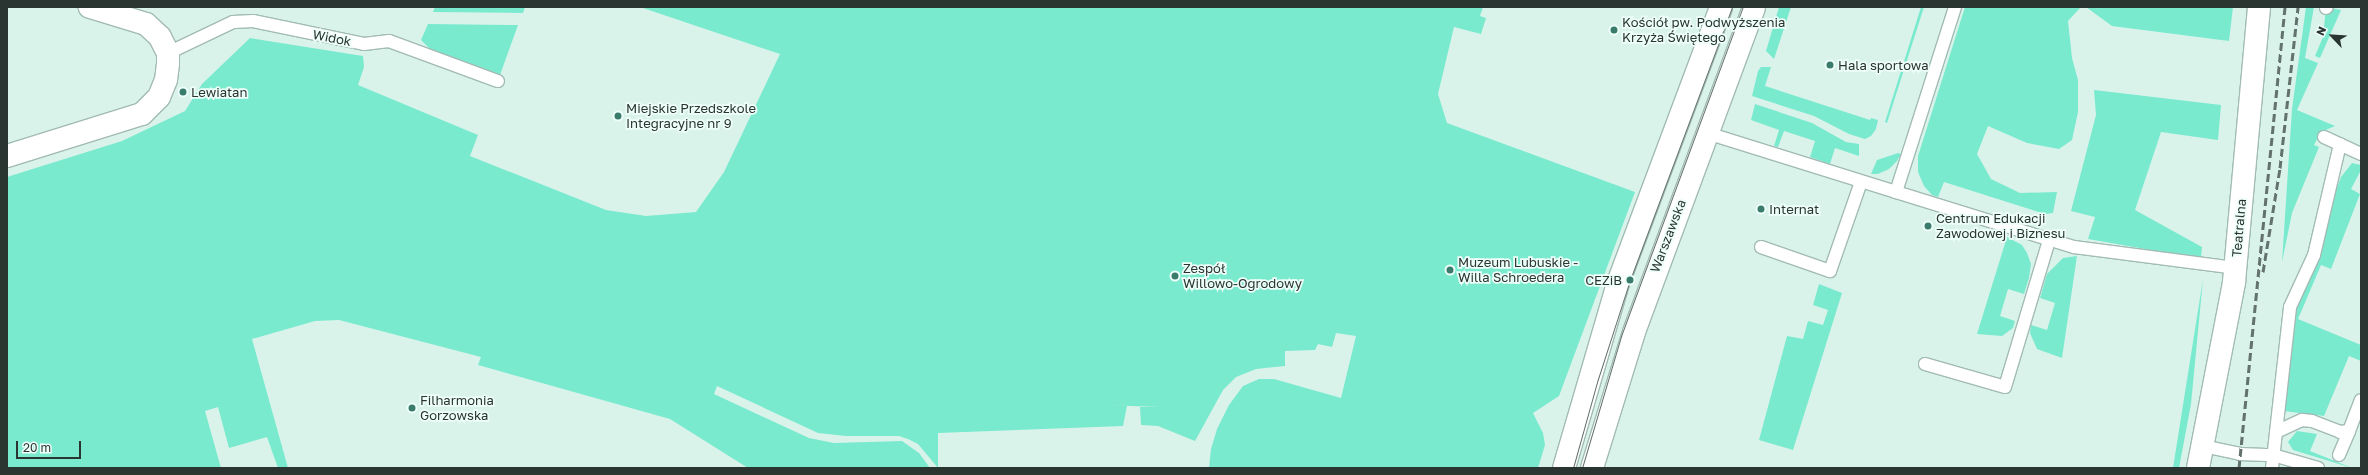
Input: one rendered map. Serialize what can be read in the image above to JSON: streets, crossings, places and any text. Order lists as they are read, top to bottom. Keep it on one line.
{"streets":{"main road":["Teatralna","Warszawska"],"lane":["Widok"]},"places":["Kościół pw. Podwyższenia Krzyża Świętego","Hala sportowa","Lewiatan","Miejskie Przedszkole Integracyjne nr 9","Internat","Centrum Edukacji Zawodowej i Biznesu","Muzeum Lubuskie - Willa Schroedera","Zespół Willowo-Ogrodowy","CEZiB","Filharmonia Gorzowska"],"scale_bar":"20 m","north":"top left"}
